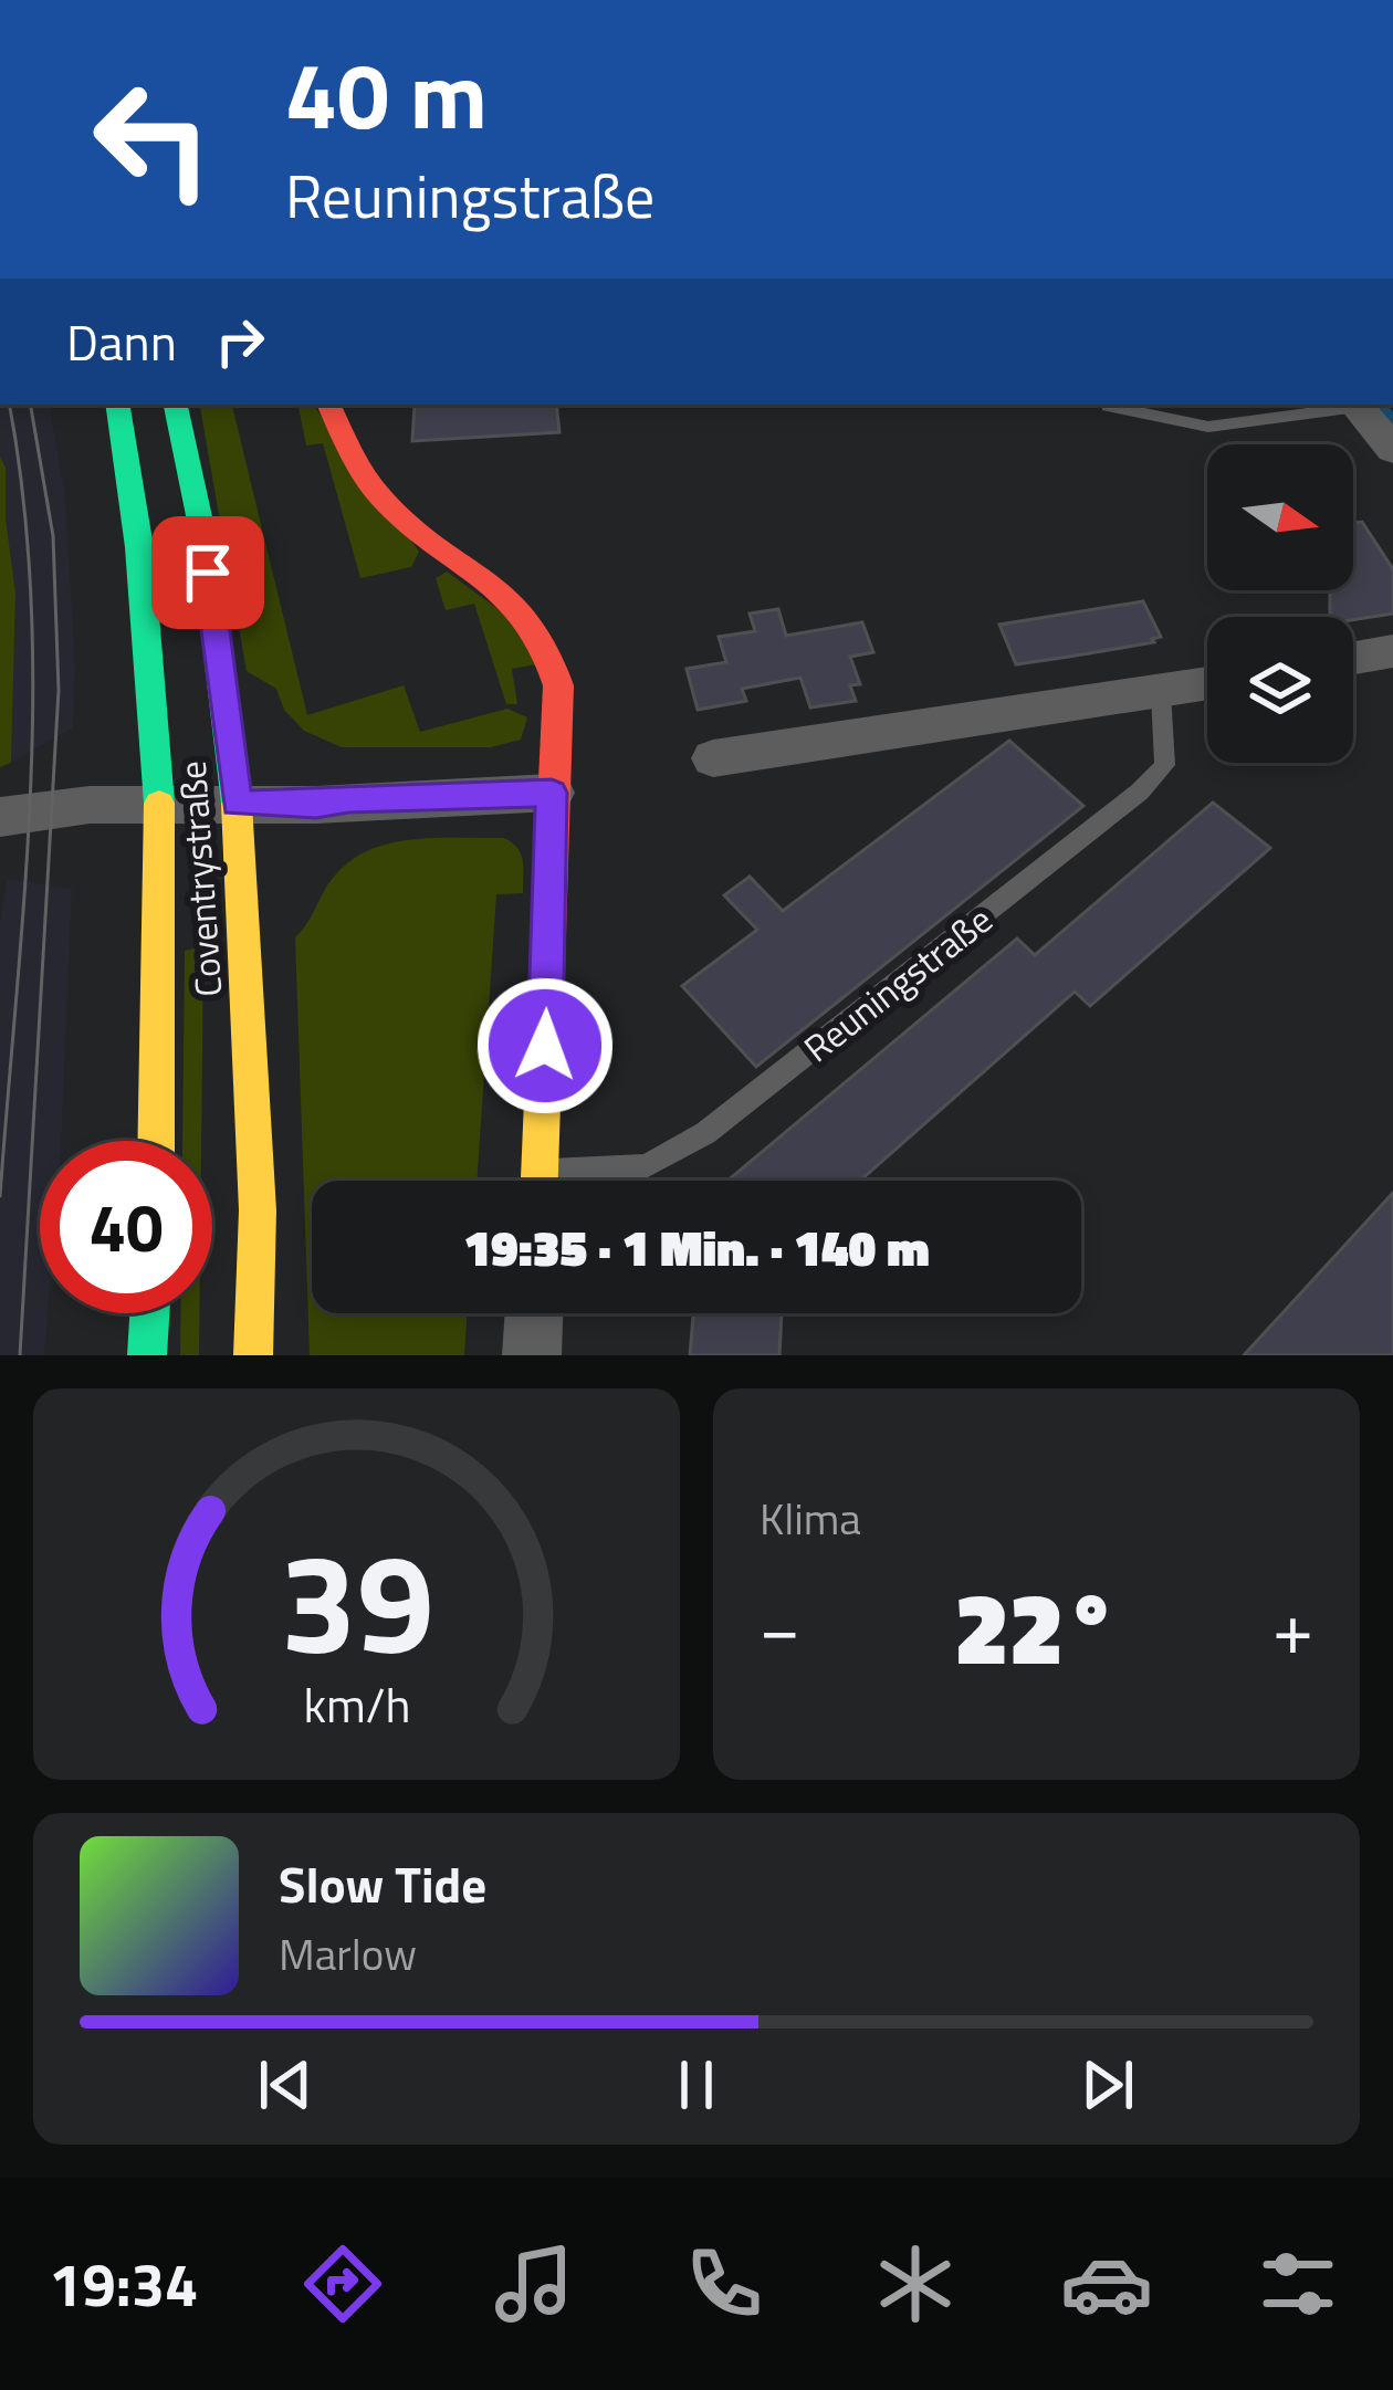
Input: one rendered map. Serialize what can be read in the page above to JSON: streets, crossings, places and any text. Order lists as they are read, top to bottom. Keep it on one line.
{"streets":{"main road":["Coventrystraße"],"lane":["Reuningstraße"]},"north":"right","page":{"turn":["40 m","Reuningstraße"],"then":"Dann","limit":"40","trip":"19:35 · 1 Min. · 140 m","tile":"Klima","heat":["−","22°","+"],"song":["Slow Tide","Marlow"],"tabs":"19:34","gauge":["39","km/h"]}}
